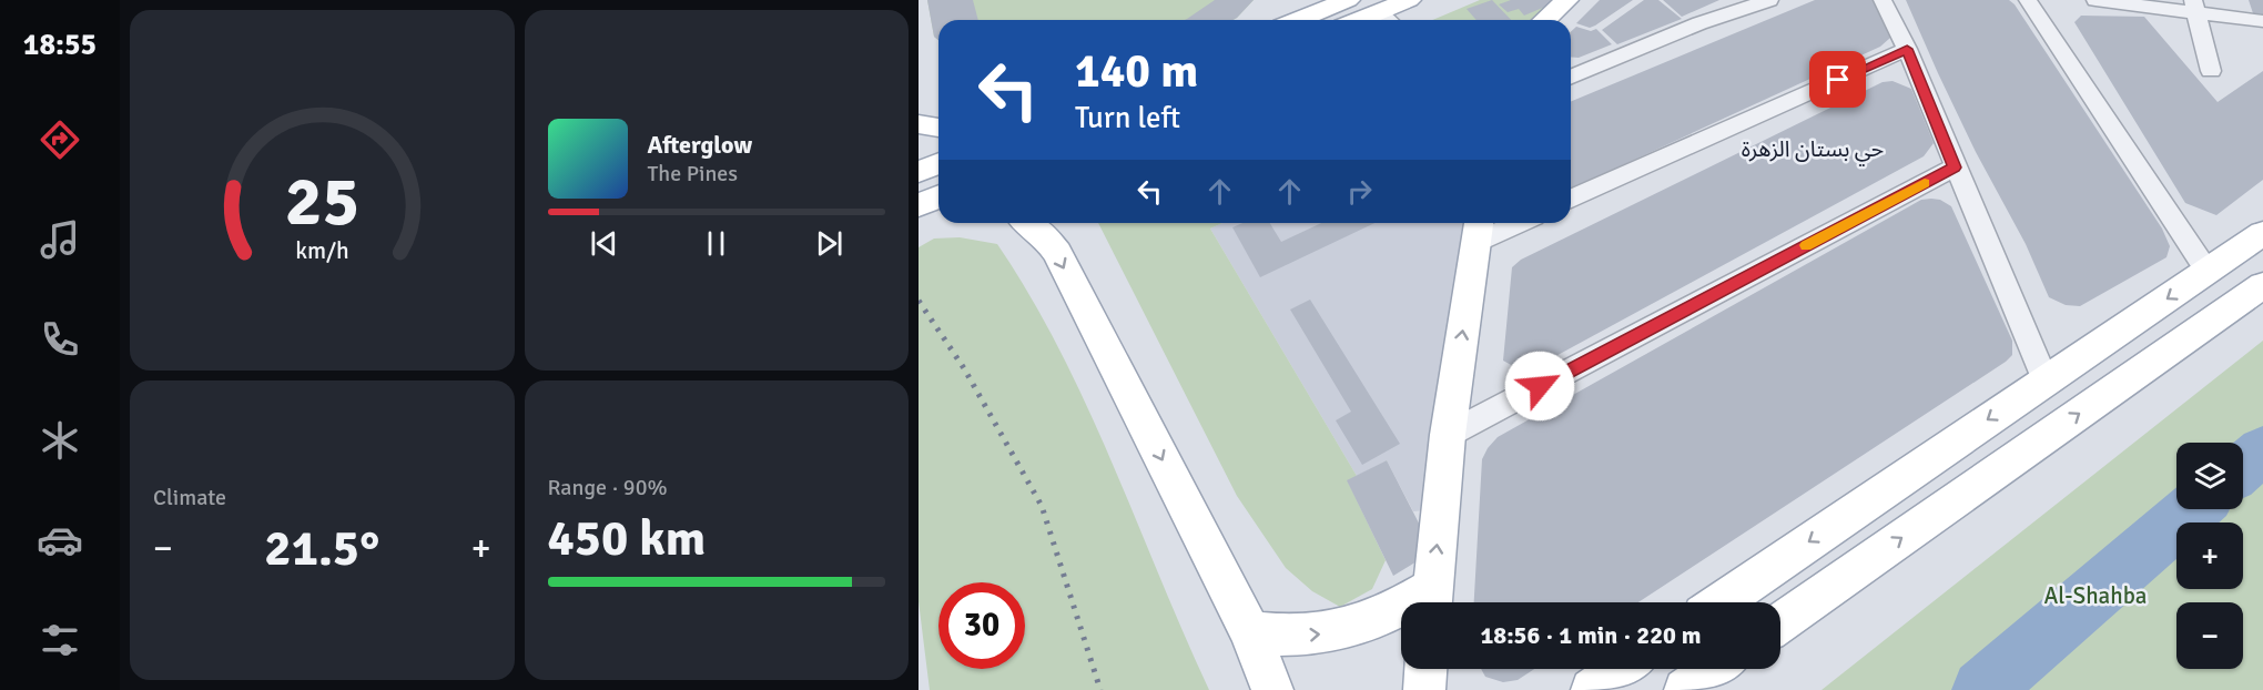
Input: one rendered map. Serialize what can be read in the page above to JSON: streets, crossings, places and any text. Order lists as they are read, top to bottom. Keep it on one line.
{"districts":["حي بستان الزهرة"],"parks":["Al-Shahba"],"page":{"tabs":"18:55","turn":["140 m","Turn left"],"song":["Afterglow","The Pines"],"tile":["Climate",["Range · 90%","450 km"]],"map_buttons":["+","−"],"heat":["−","21.5°","+"],"limit":"30","trip":"18:56 · 1 min · 220 m","gauge":["25","km/h"]}}
